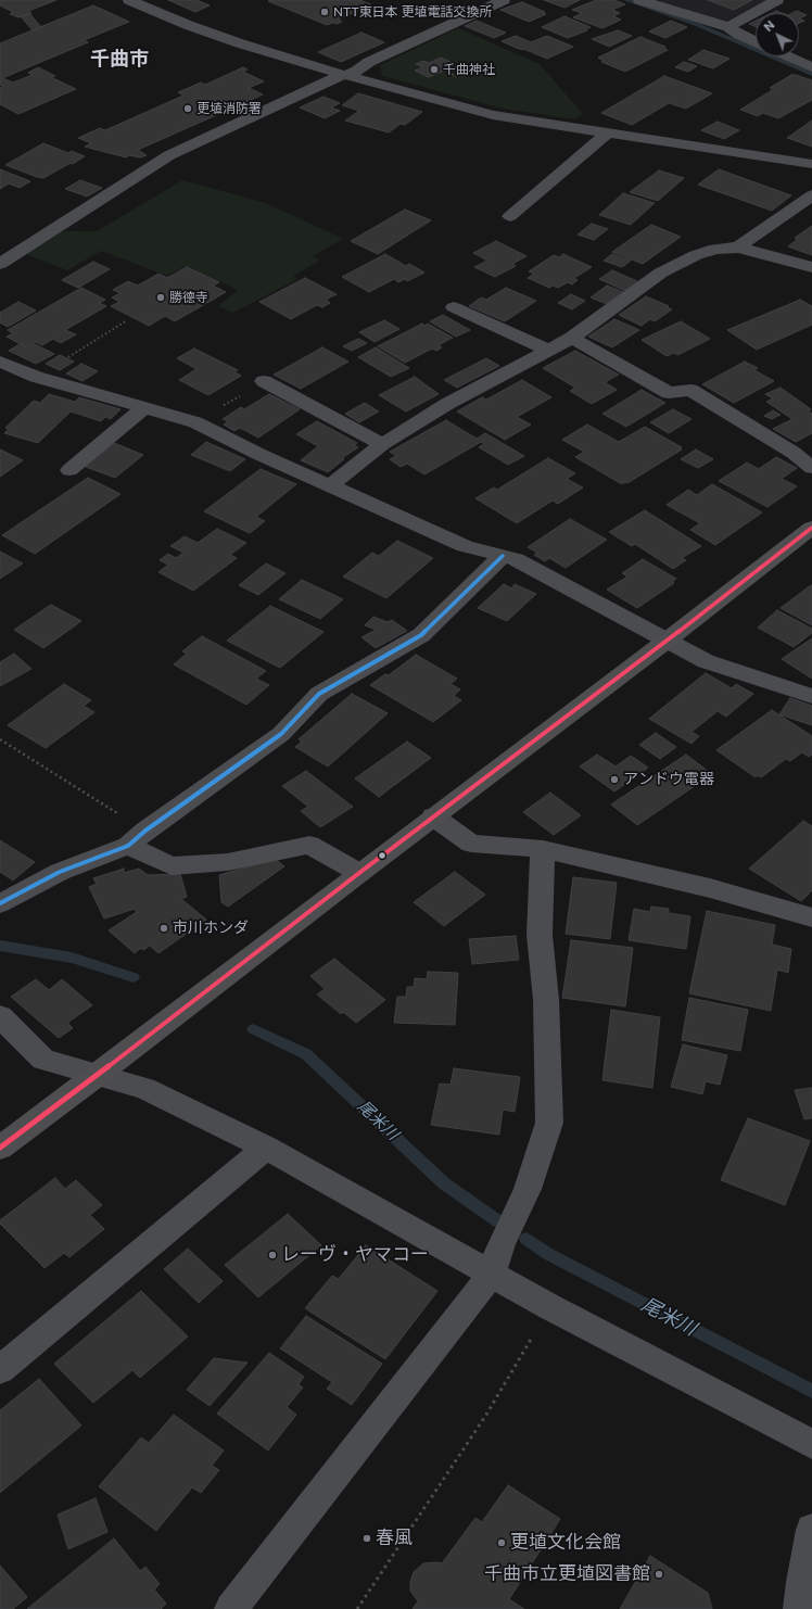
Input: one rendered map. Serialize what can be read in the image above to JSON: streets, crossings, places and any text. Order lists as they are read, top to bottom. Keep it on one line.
{"districts":["千曲市"],"water":["尾米川"],"places":["NTT東日本 更埴電話交換所","千曲神社","更埴消防署","勝德寺","アンドウ電器","市川ホンダ","レーヴ・ヤマコー","春風","更埴文化会館","千曲市立更埴図書館"],"north":"top left"}
